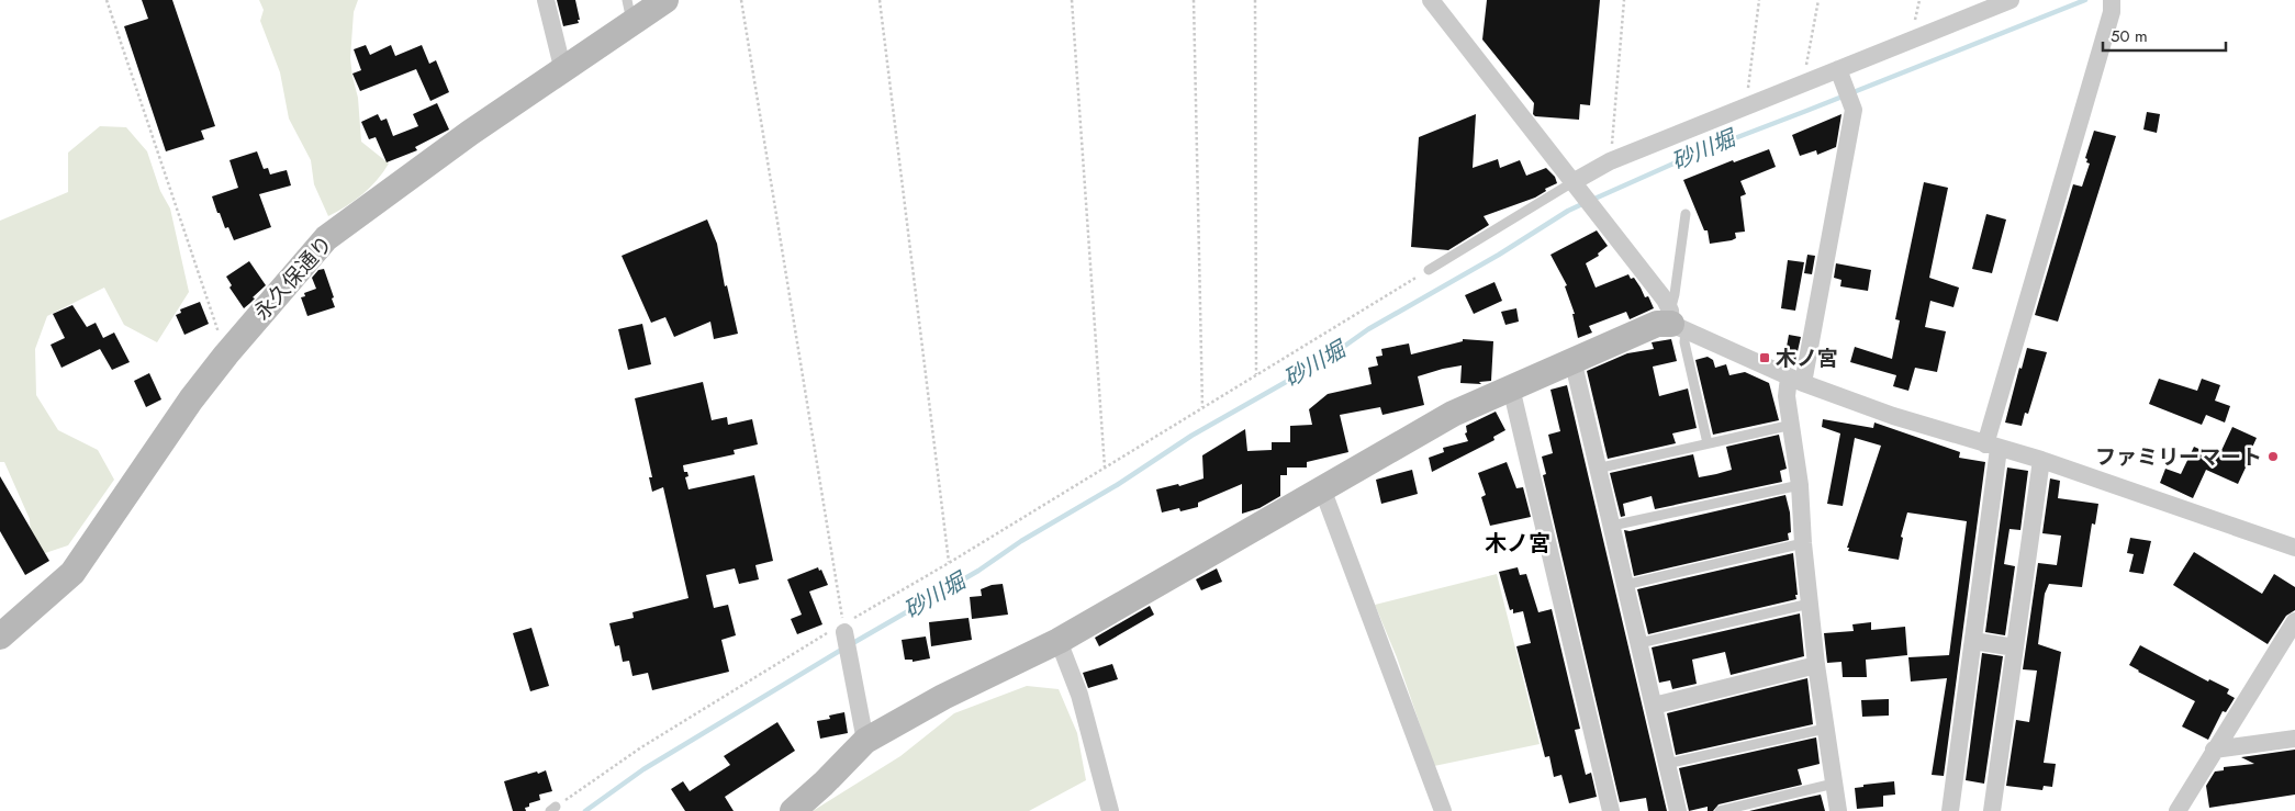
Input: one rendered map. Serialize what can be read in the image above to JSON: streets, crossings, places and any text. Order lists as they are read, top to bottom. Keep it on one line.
{"streets":{"street":["永久保通り"]},"districts":["木ノ宮"],"water":["砂川堀"],"places":{"transit":["木ノ宮"],"other":["ファミリーマート"]},"scale_bar":"50 m"}
